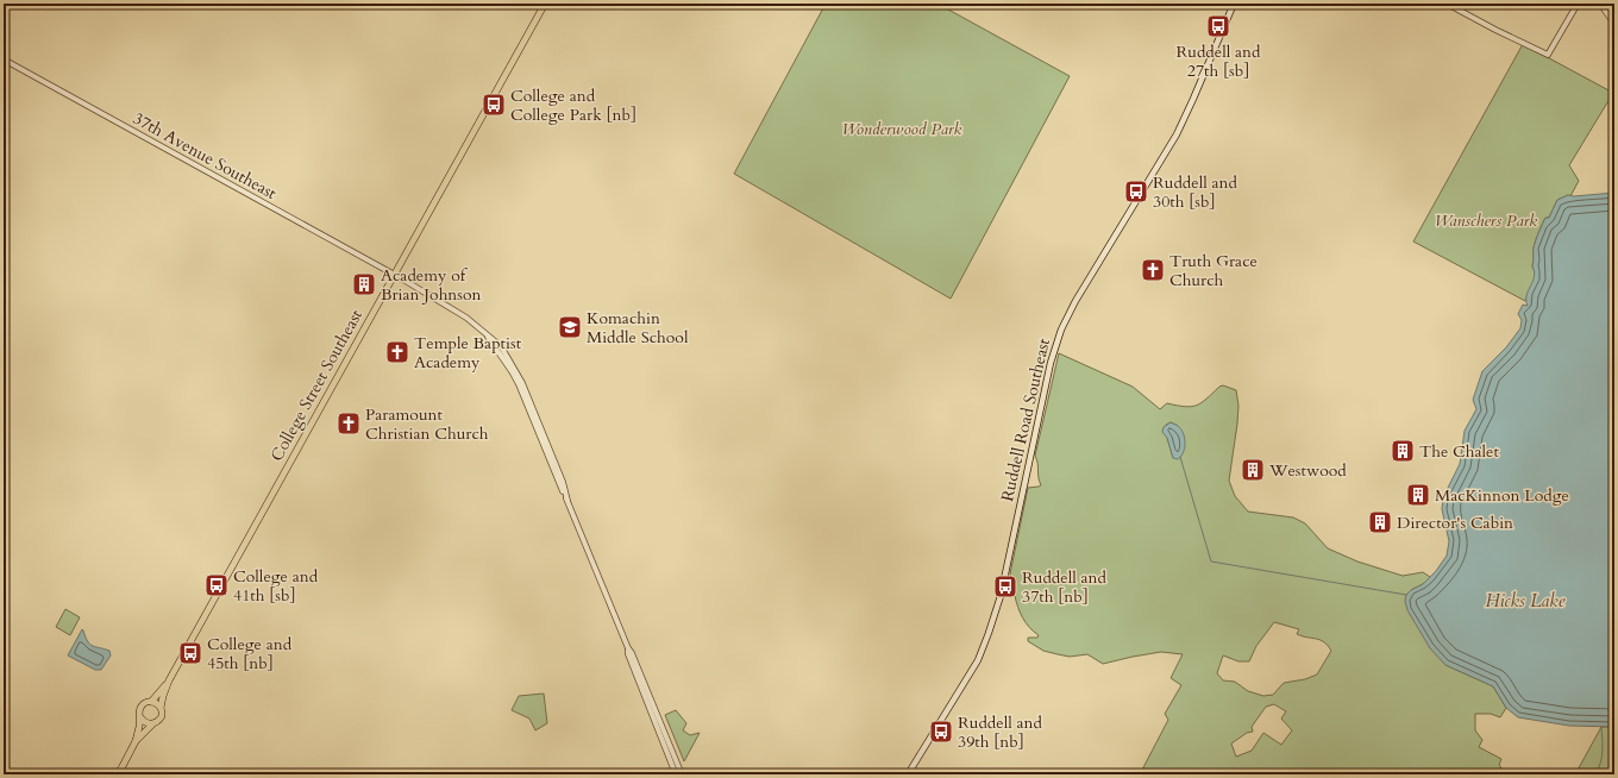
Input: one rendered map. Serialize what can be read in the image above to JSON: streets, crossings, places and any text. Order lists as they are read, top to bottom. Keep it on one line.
{"streets":{"main road":["College Street Southeast","Ruddell Road Southeast"],"street":["37th Avenue Southeast"]},"crossings":[["37th Avenue Southeast","College Street Southeast"]],"water":["Hicks Lake"],"parks":["Wonderwood Park","Wanschers Park"],"places":{"bus stop":["Ruddell and 27th [sb]","College and College Park [nb]","Ruddell and 30th [sb]","College and 41th [sb]","Ruddell and 37th [nb]","College and 45th [nb]","Ruddell and 39th [nb]"],"church":["Truth Grace Church","Temple Baptist Academy","Paramount Christian Church"],"building":["Academy of Brian Johnson","The Chalet","Westwood","MacKinnon Lodge","Director's Cabin"],"school or university":["Komachin Middle School"]}}
